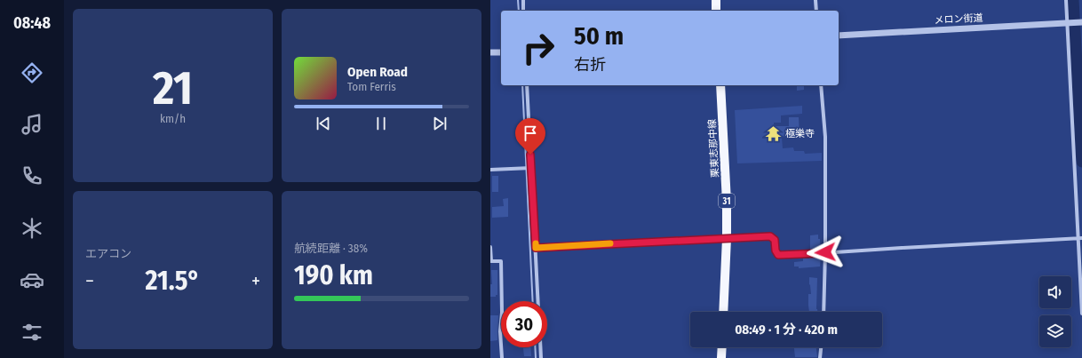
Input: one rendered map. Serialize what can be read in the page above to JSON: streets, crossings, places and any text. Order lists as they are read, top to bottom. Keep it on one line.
{"streets":{"main road":["栗東志那中線","31"],"street":["メロン街道"]},"places":{"temple":["極樂寺"]},"page":{"tabs":"08:48","tile":[["21","km/h"],"エアコン",["航続距離 · 38%","190 km"]],"turn":["50 m","右折"],"song":["Open Road","Tom Ferris"],"heat":["−","21.5°","+"],"limit":"30","trip":"08:49 · 1 分 · 420 m"}}
